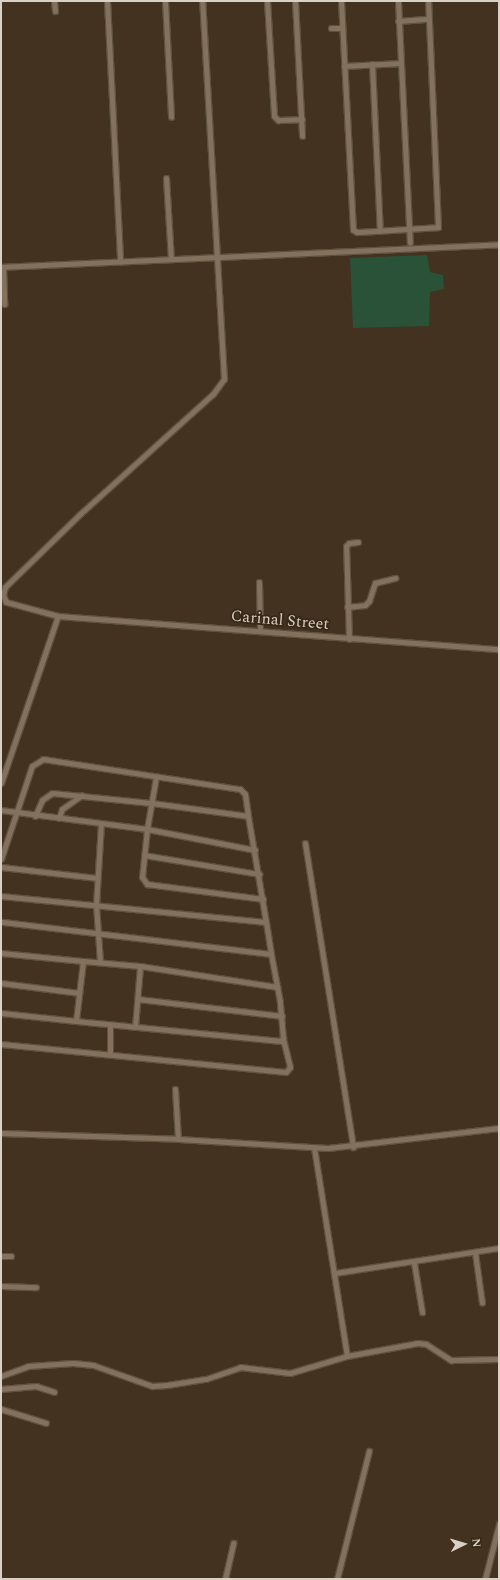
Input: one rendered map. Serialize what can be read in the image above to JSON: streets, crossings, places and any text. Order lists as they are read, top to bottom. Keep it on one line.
{"streets":{"street":["Carinal Street"]},"north":"right"}
